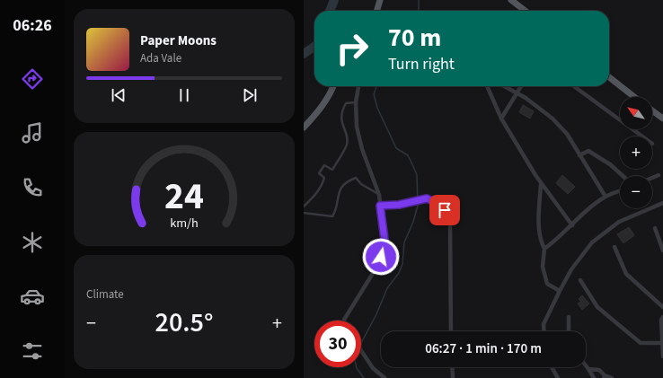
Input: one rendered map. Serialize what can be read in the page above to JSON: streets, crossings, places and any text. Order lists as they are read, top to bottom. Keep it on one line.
{"north":"top left","page":{"tabs":"06:26","turn":["70 m","Turn right"],"song":["Paper Moons","Ada Vale"],"map_buttons":["+","−"],"tile":"Climate","heat":["−","20.5°","+"],"limit":"30","trip":"06:27 · 1 min · 170 m","gauge":["24","km/h"]}}
